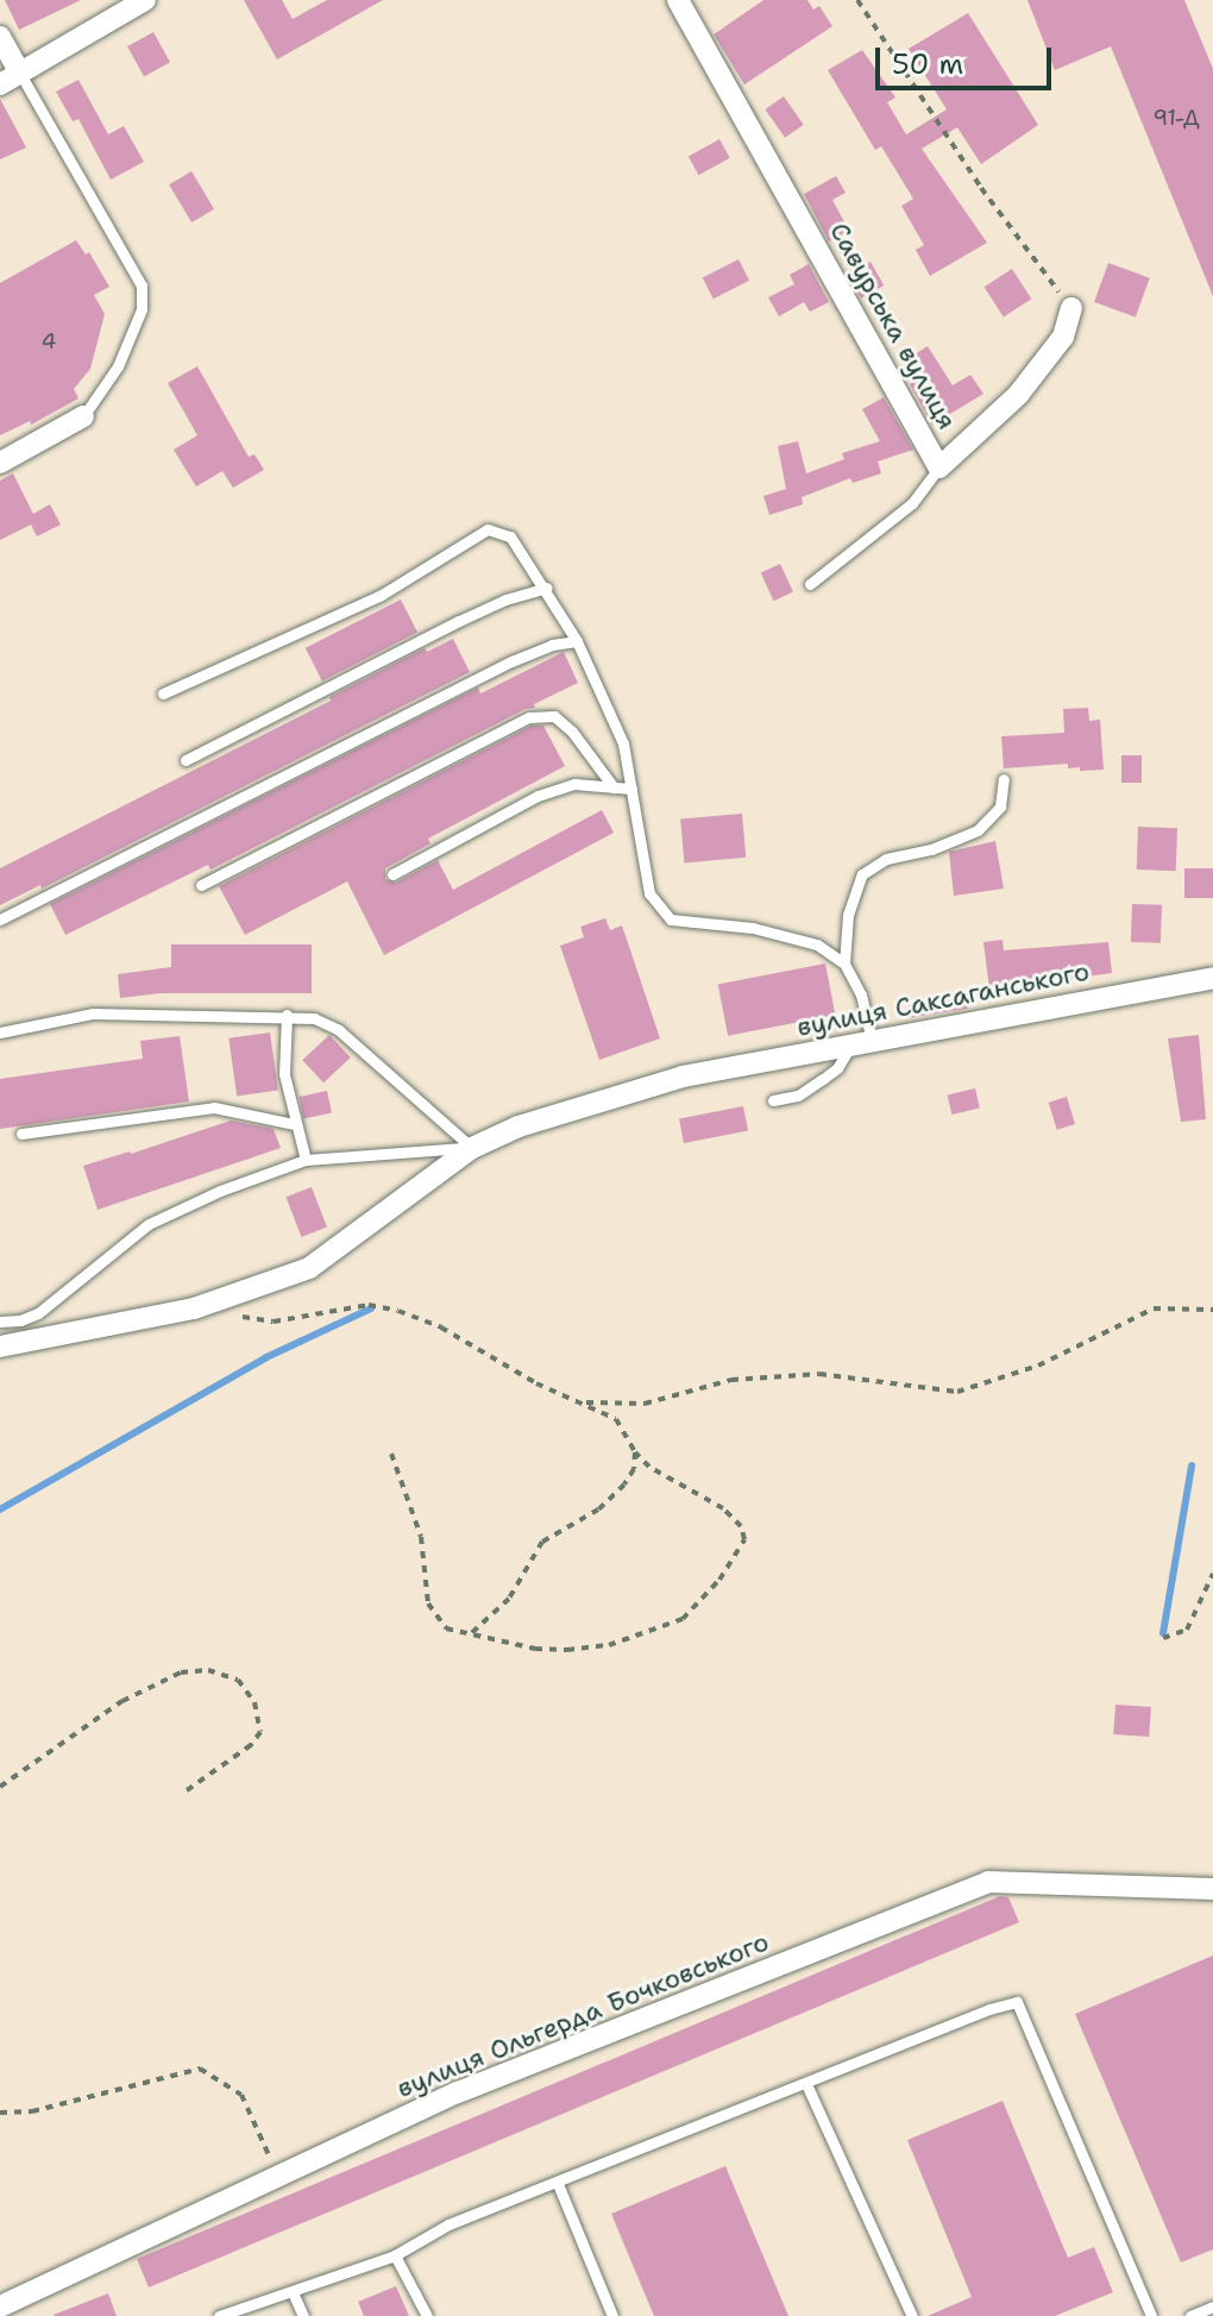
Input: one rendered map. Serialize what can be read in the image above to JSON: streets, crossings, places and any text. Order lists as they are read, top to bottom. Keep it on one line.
{"streets":{"street":["Савурська вулиця","вулиця Саксаганського","вулиця Ольгерда Бочковського"]},"house_numbers":["91-Д","4"],"scale_bar":"50 m"}
